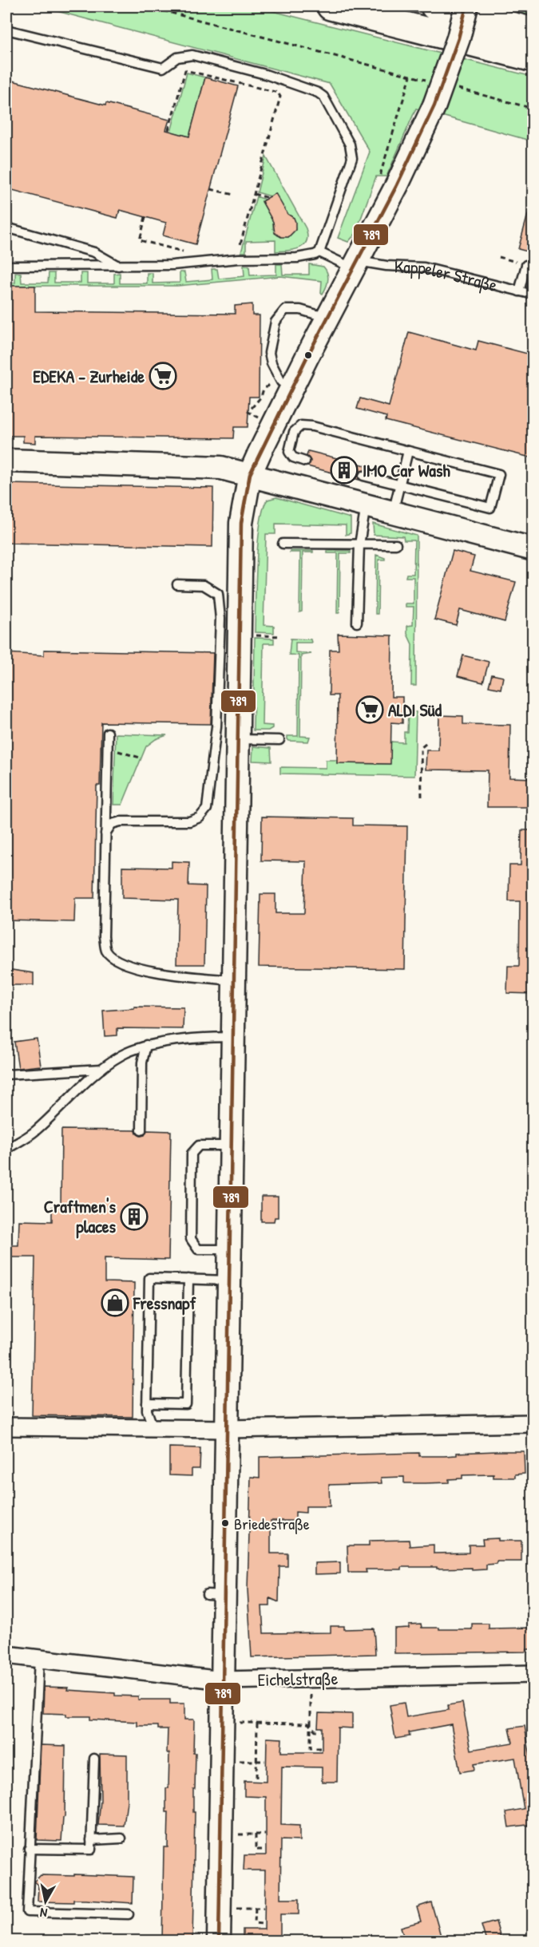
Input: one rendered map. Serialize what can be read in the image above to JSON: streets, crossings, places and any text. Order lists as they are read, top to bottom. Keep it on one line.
{"streets":{"street":["Eichelstraße"],"lane":["Kappeler Straße"]},"places":{"supermarket":["EDEKA - Zurheide","ALDI Süd"],"building":["IMO Car Wash","Craftmen's places"],"shop":["Fressnapf"],"other":["Briedestraße"]},"lines":["transit line 789"],"north":"bottom"}
